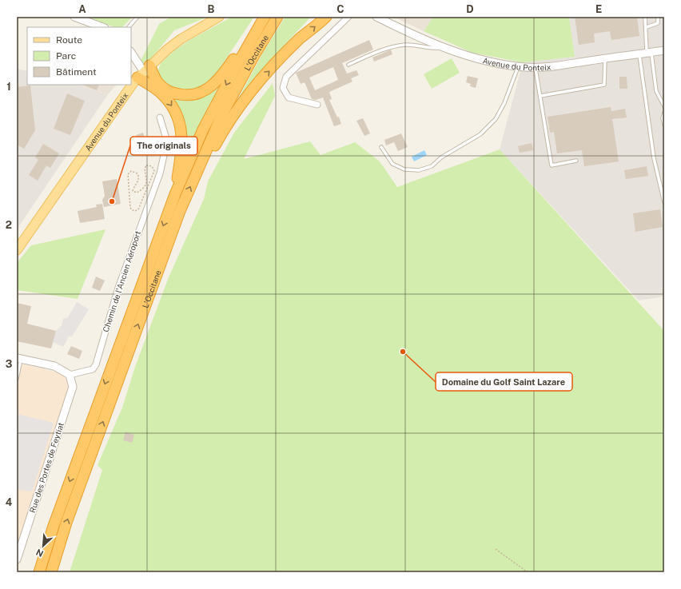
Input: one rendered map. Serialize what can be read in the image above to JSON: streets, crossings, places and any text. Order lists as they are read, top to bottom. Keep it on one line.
{"streets":{"highway":["L'Occitane"],"main road":["Avenue du Ponteix"],"street":["Chemin de l'Ancien Aéroport","Rue des Portes de Feytiat"]},"crossings":[["Chemin de l'Ancien Aéroport","Rue des Portes de Feytiat"]],"places":["The originals","Domaine du Golf Saint Lazare"],"legend":["Route","Parc","Bâtiment"],"north":"bottom left","grid":{"columns":["A","B","C","D","E"],"rows":["1","2","3","4"]}}
